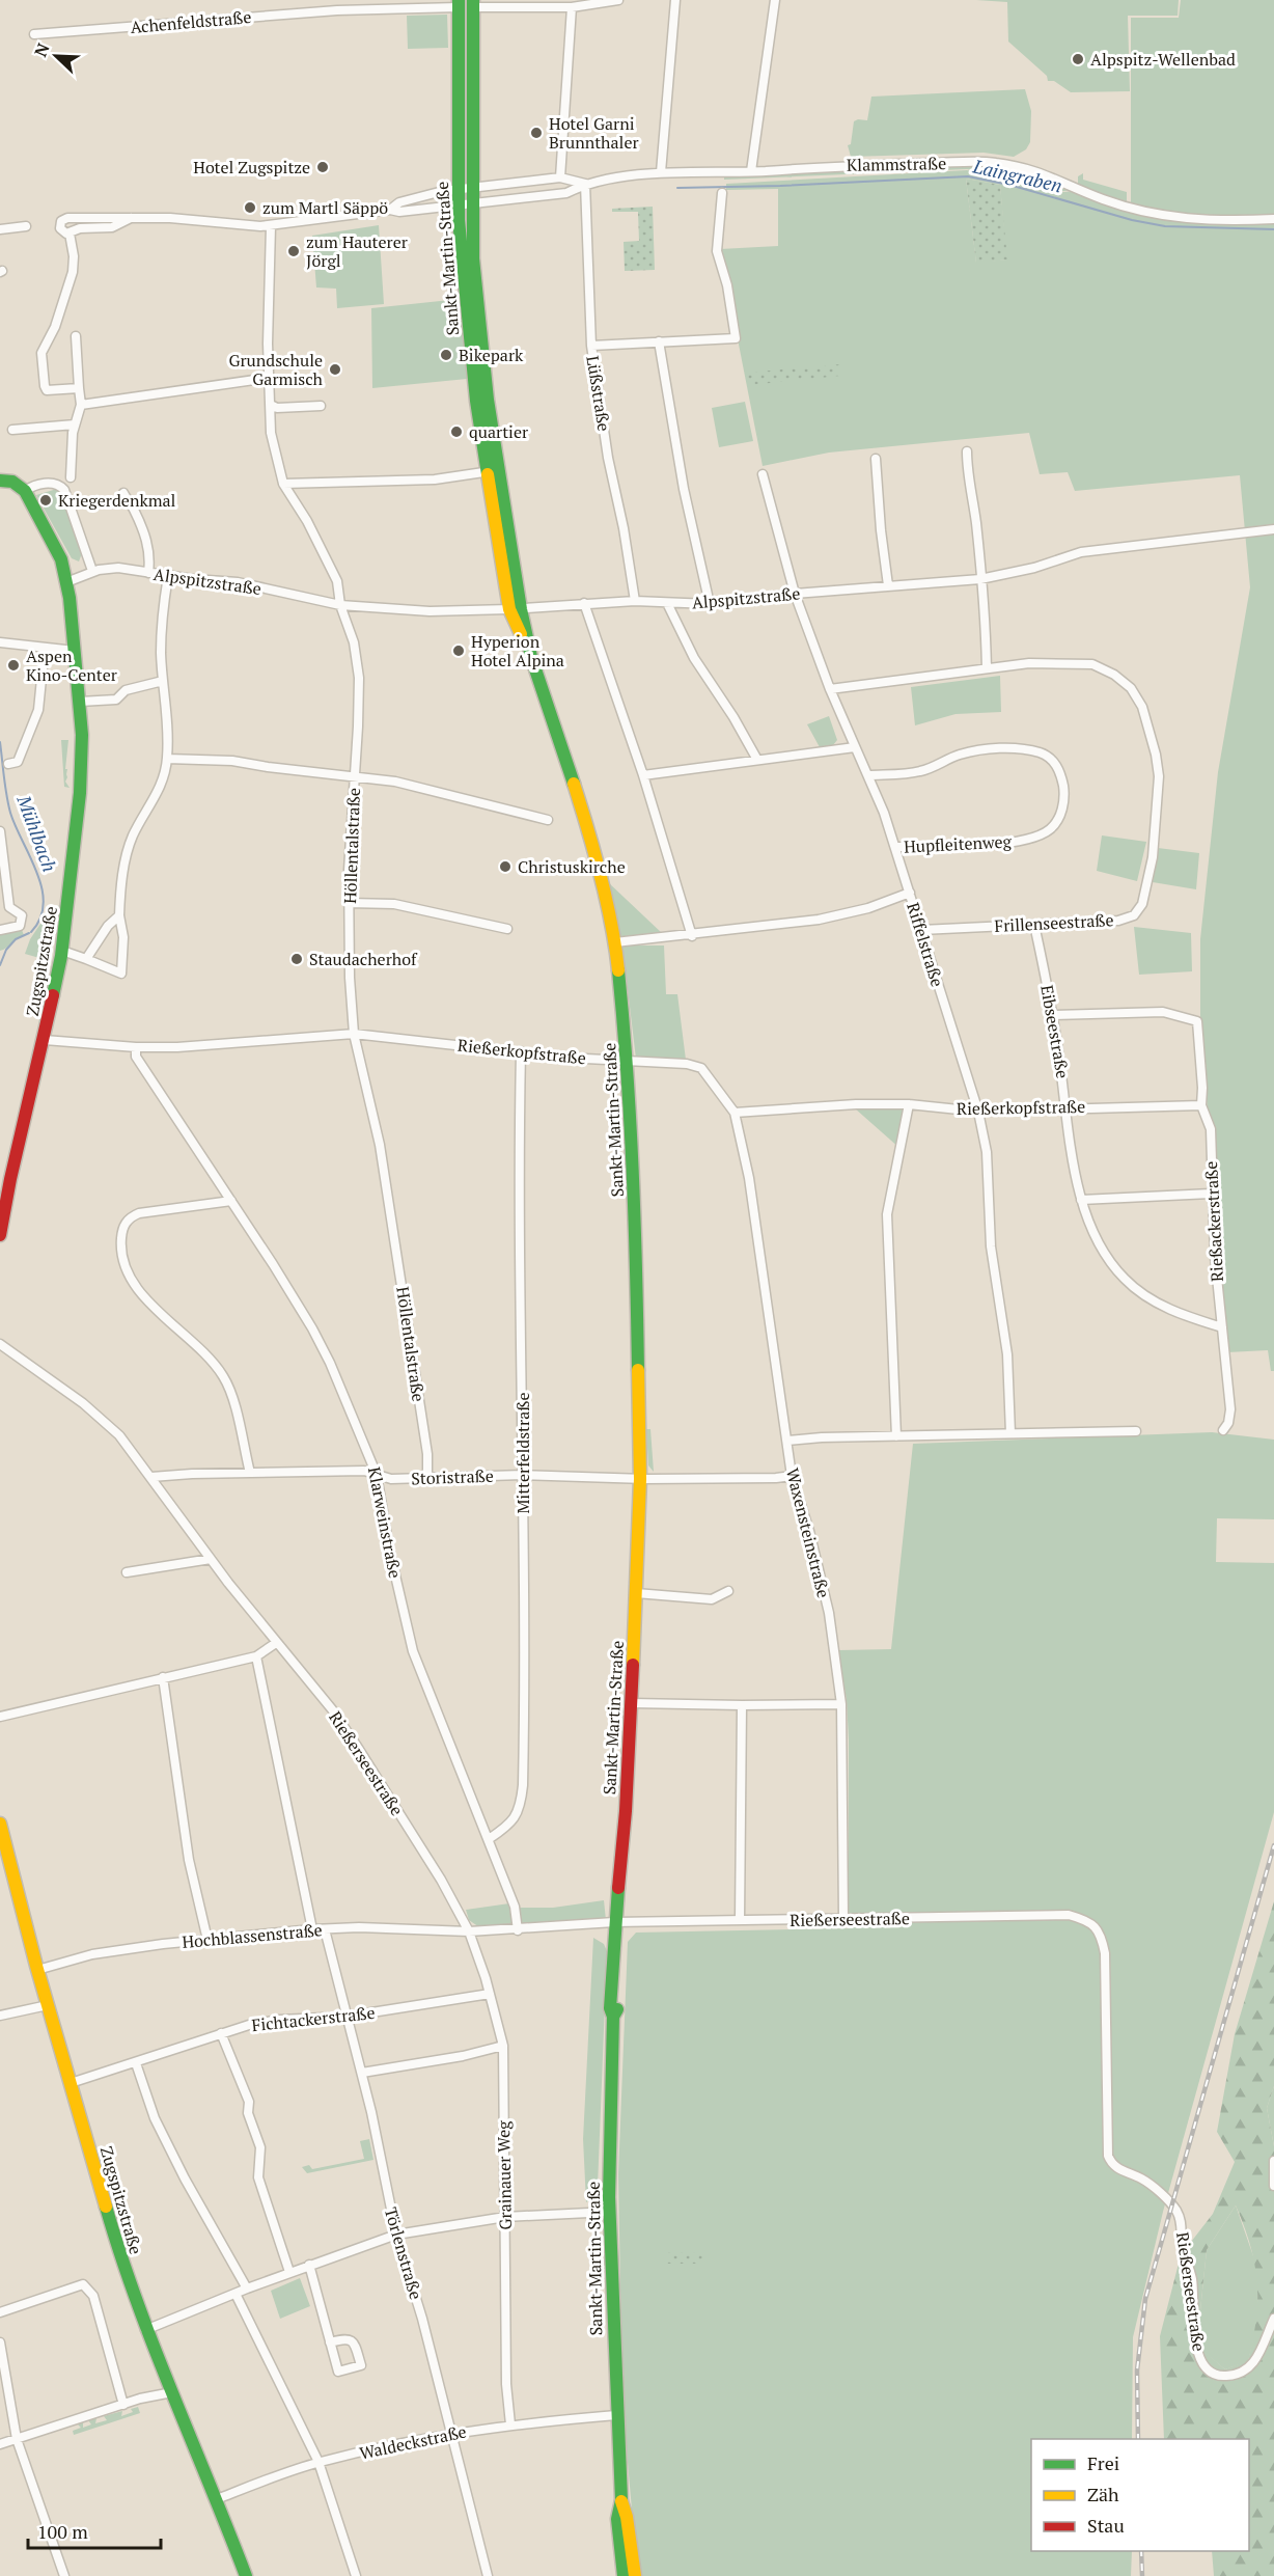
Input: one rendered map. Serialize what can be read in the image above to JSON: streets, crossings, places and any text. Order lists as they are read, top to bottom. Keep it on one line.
{"streets":{"main road":["Sankt-Martin-Straße","Zugspitzstraße"],"street":["Achenfeldstraße","Klammstraße","Lüßstraße","Alpspitzstraße","Hupfleitenweg","Höllentalstraße","Frillenseestraße","Riffelstraße","Eibseestraße","Rießerkopfstraße","Rießackerstraße","Mitterfeldstraße","Storistraße","Klarweinstraße","Waxensteinstraße","Rießerseestraße","Hochblassenstraße","Fichtackerstraße","Grainauer Weg","Törlenstraße","Waldeckstraße"]},"crossings":[["Achenfeldstraße","Sankt-Martin-Straße"],["Klammstraße","Sankt-Martin-Straße"],["Klammstraße","Lüßstraße"],["Klammstraße","Höllentalstraße"],["Sankt-Martin-Straße","Alpspitzstraße"],["Sankt-Martin-Straße","Rießerkopfstraße"],["Sankt-Martin-Straße","Storistraße"],["Sankt-Martin-Straße","Rießerseestraße"],["Sankt-Martin-Straße","Waldeckstraße"],["Lüßstraße","Alpspitzstraße"],["Alpspitzstraße","Höllentalstraße"],["Alpspitzstraße","Riffelstraße"],["Alpspitzstraße","Zugspitzstraße"],["Hupfleitenweg","Riffelstraße"],["Höllentalstraße","Rießerkopfstraße"],["Höllentalstraße","Storistraße"],["Frillenseestraße","Riffelstraße"],["Frillenseestraße","Eibseestraße"],["Riffelstraße","Rießerkopfstraße"],["Zugspitzstraße","Rießerkopfstraße"],["Zugspitzstraße","Hochblassenstraße"],["Zugspitzstraße","Fichtackerstraße"],["Zugspitzstraße","Waldeckstraße"],["Eibseestraße","Rießerkopfstraße"],["Eibseestraße","Rießackerstraße"],["Rießerkopfstraße","Rießackerstraße"],["Rießerkopfstraße","Mitterfeldstraße"],["Rießerkopfstraße","Klarweinstraße"],["Rießerkopfstraße","Waxensteinstraße"],["Mitterfeldstraße","Storistraße"],["Mitterfeldstraße","Klarweinstraße"],["Storistraße","Klarweinstraße"],["Storistraße","Waxensteinstraße"],["Storistraße","Rießerseestraße"],["Klarweinstraße","Rießerseestraße"],["Waxensteinstraße","Rießerseestraße"],["Rießerseestraße","Hochblassenstraße"],["Rießerseestraße","Grainauer Weg"],["Hochblassenstraße","Grainauer Weg"],["Hochblassenstraße","Törlenstraße"],["Fichtackerstraße","Grainauer Weg"],["Fichtackerstraße","Törlenstraße"],["Grainauer Weg","Waldeckstraße"],["Törlenstraße","Waldeckstraße"]],"water":["Laingraben","Mühlbach"],"places":["Alpspitz-Wellenbad","Hotel Garni Brunnthaler","Hotel Zugspitze","zum Martl Säppö","zum Hauterer Jörgl","Bikepark","Grundschule Garmisch","quartier","Kriegerdenkmal","Hyperion Hotel Alpina","Aspen Kino-Center","Christuskirche","Staudacherhof"],"legend":["Frei","Zäh","Stau"],"scale_bar":"100 m","north":"top left"}
